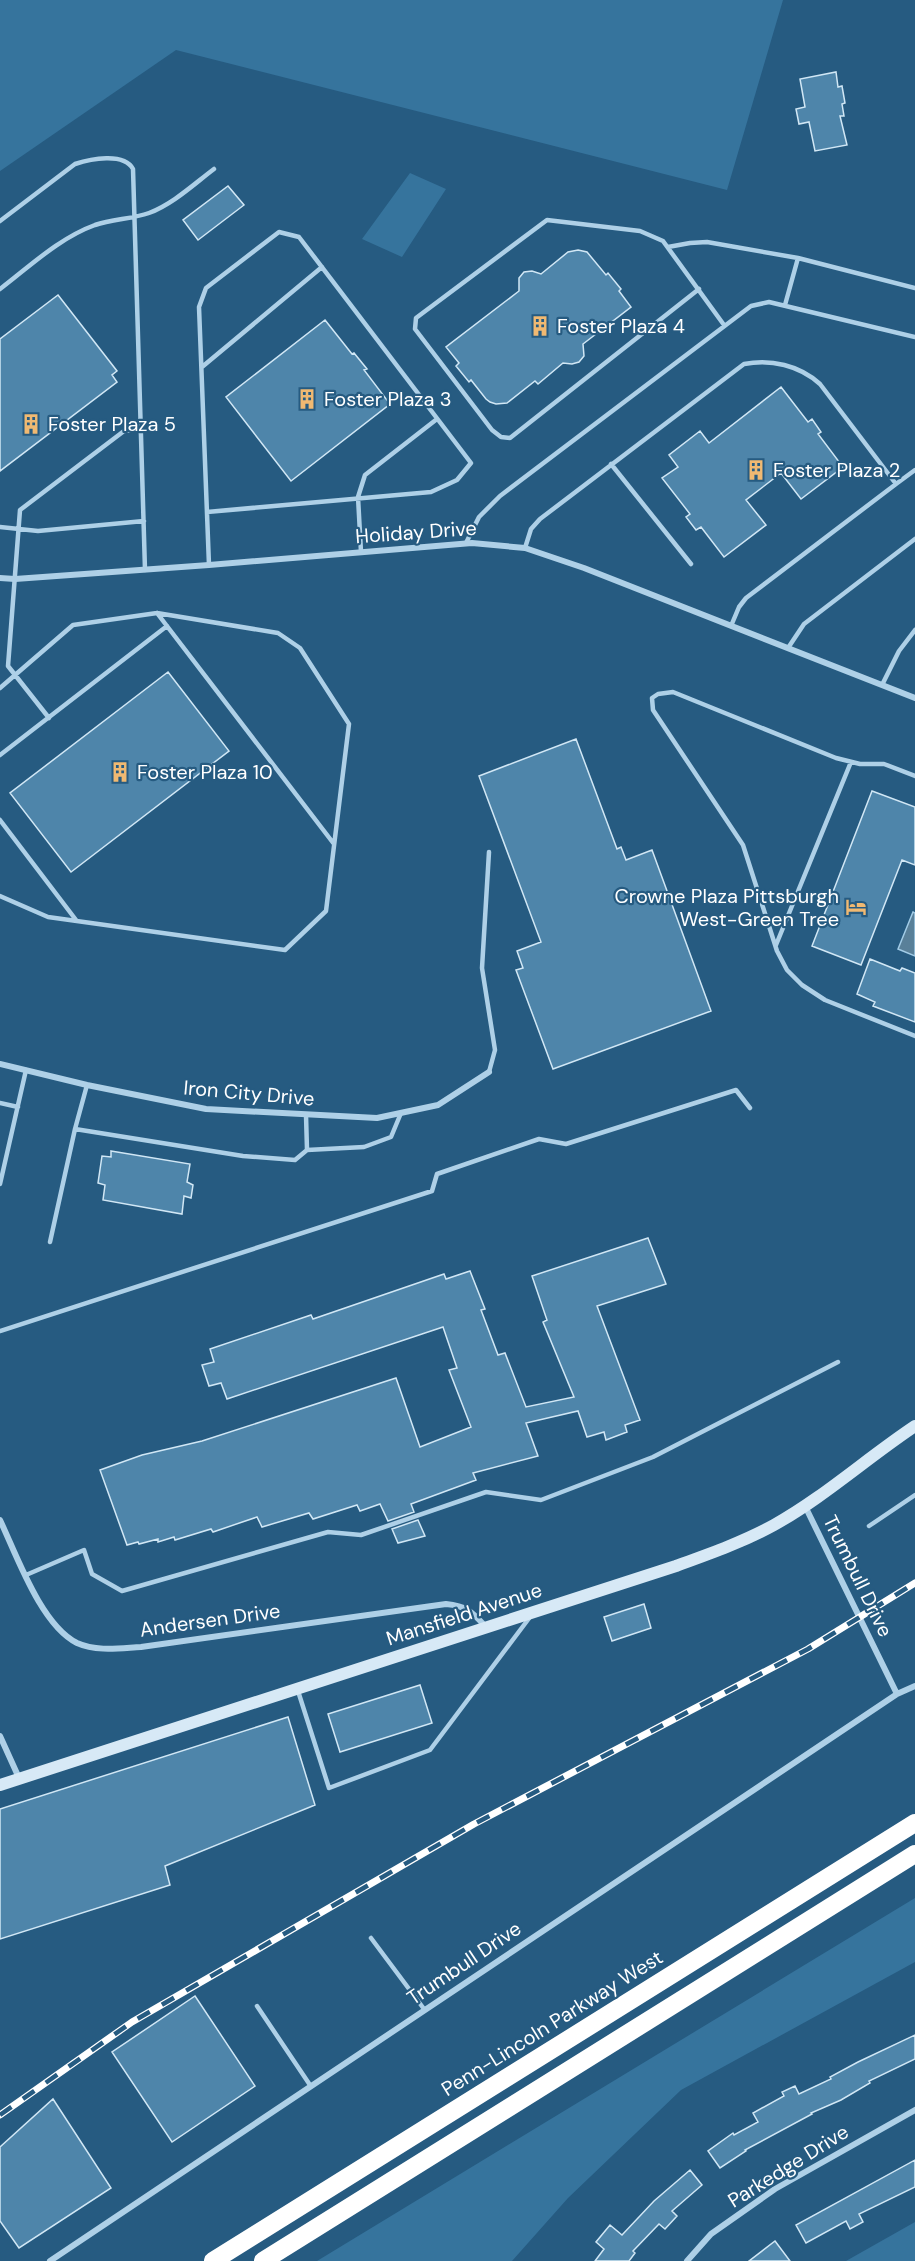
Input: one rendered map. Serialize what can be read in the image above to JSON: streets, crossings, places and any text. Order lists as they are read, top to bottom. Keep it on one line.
{"streets":{"highway":["Penn-Lincoln Parkway West"],"main road":["Mansfield Avenue"],"street":["Holiday Drive","Iron City Drive","Trumbull Drive","Andersen Drive","Parkedge Drive"]},"crossings":[["Trumbull Drive","Mansfield Avenue"],["Mansfield Avenue","Andersen Drive"]],"places":{"building":["Foster Plaza 4","Foster Plaza 3","Foster Plaza 5","Foster Plaza 2","Foster Plaza 10"],"hotel":["Crowne Plaza Pittsburgh West-Green Tree"]}}
